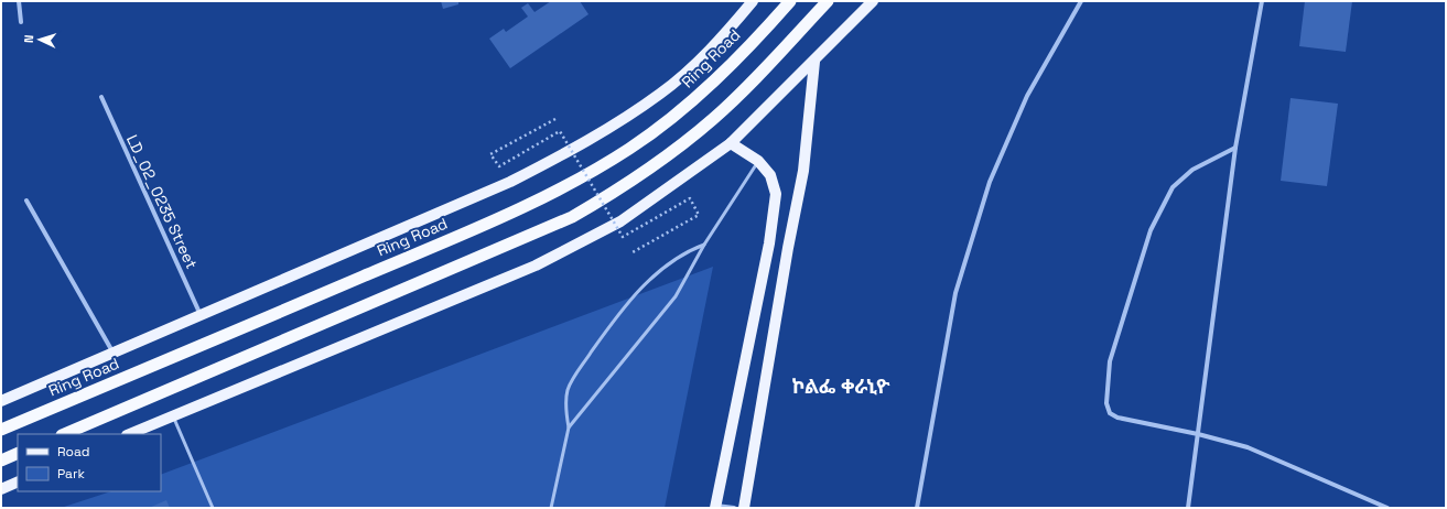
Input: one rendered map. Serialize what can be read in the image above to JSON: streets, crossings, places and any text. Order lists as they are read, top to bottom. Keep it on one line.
{"streets":{"highway":["Ring Road"],"street":["LD_02_0235 Street"]},"districts":["ኮልፌ ቀራኒዮ"],"legend":["Road","Park"],"north":"left"}
